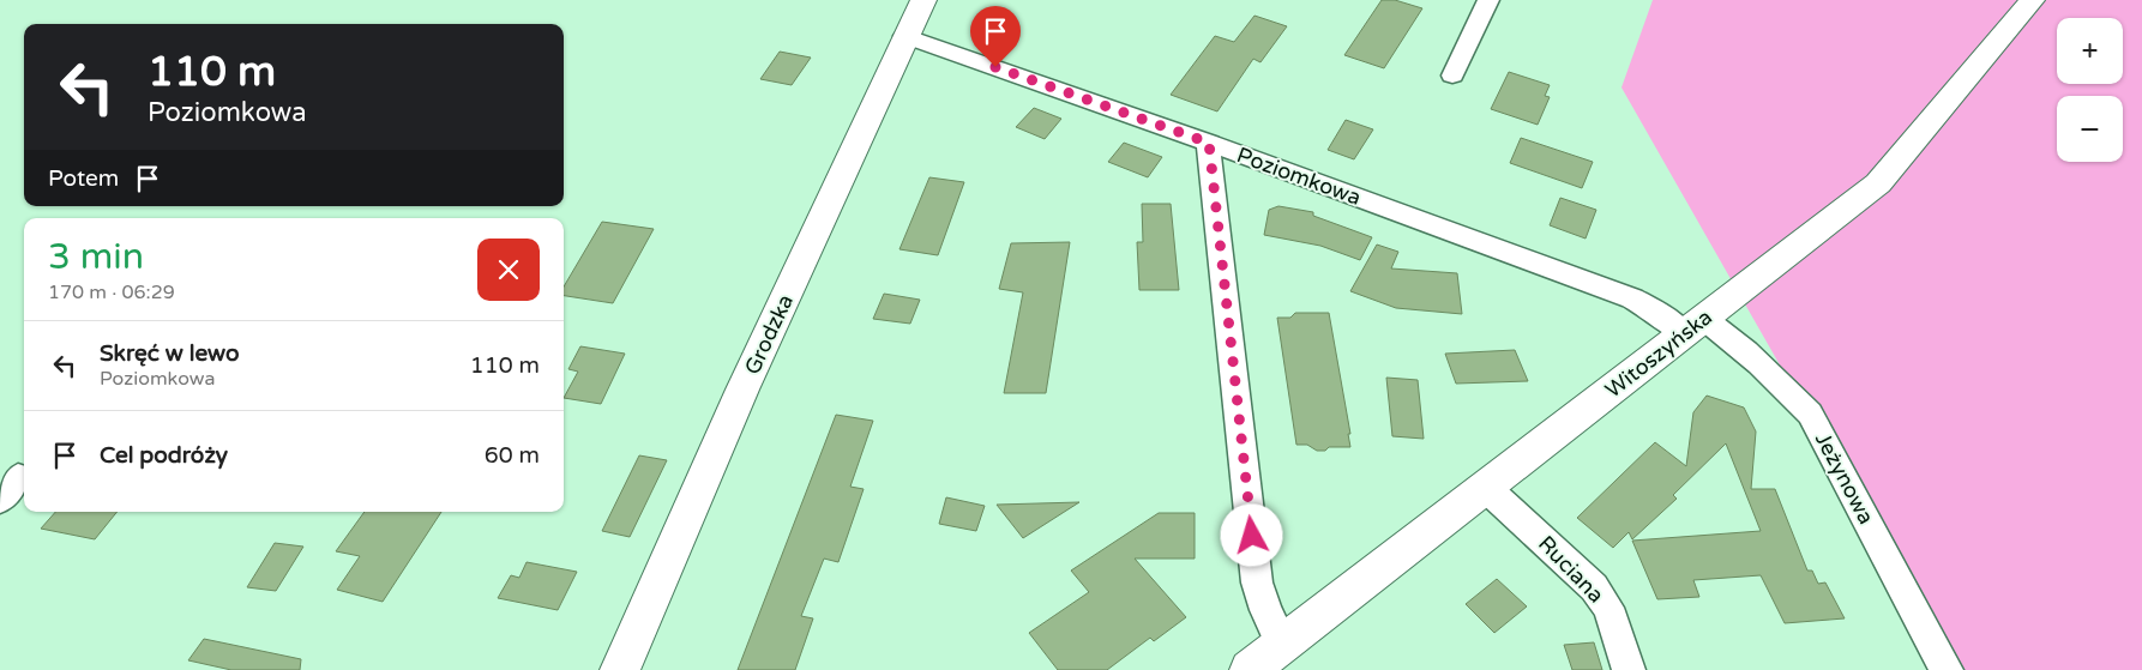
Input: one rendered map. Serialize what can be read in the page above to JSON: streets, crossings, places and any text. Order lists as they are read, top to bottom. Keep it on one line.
{"streets":{"street":["Poziomkowa","Grodzka","Witoszyńska","Jeżynowa","Ruciana"]},"crossings":[["Poziomkowa","Grodzka"],["Poziomkowa","Witoszyńska"],["Poziomkowa","Jeżynowa"],["Witoszyńska","Jeżynowa"],["Witoszyńska","Ruciana"]],"page":{"map_buttons":["+","−"],"turn":["110 m","Poziomkowa"],"then":"Potem","heading":["3 min","170 m · 06:29"],"list":[{"name":"Skręć w lewo","note":"Poziomkowa","value":"110 m"},{"name":"Cel podróży","value":"60 m"}]}}
